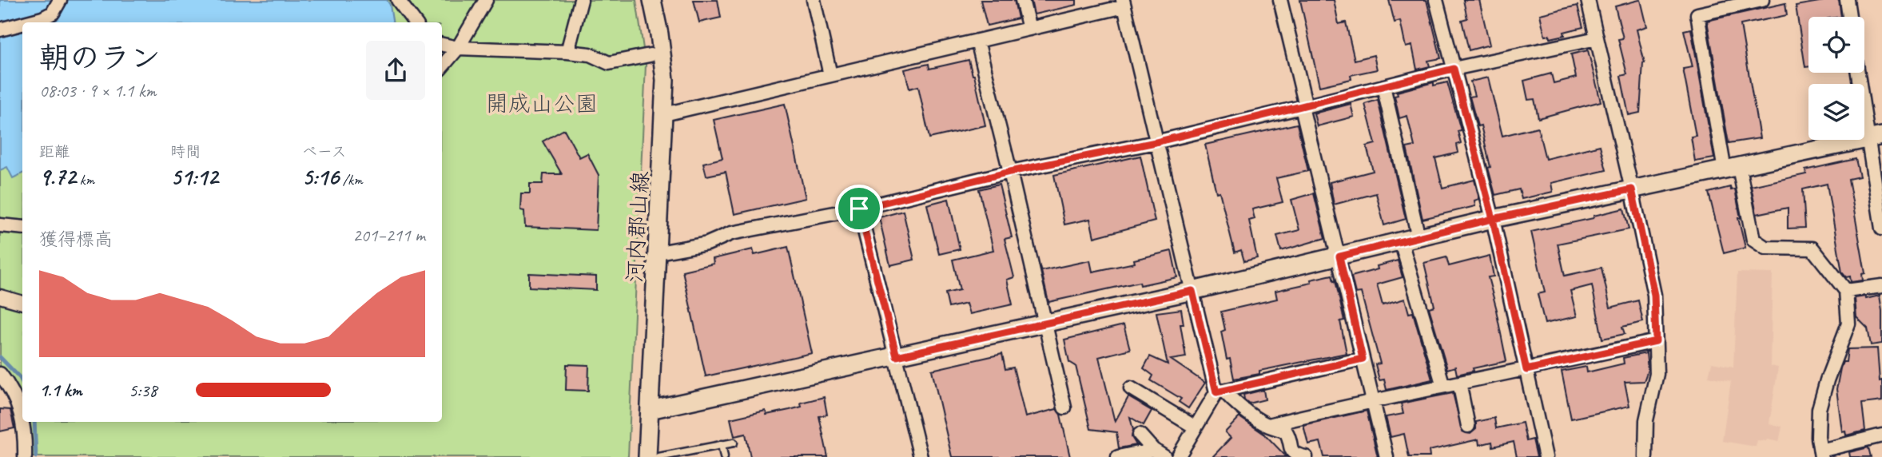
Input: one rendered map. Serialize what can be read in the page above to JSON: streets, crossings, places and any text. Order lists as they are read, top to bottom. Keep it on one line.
{"streets":{"street":["河内郡山線"]},"parks":["開成山公園"],"page":{"heading":["朝のラン","08:03 · 9 × 1.1 km"],"stats":[["距離","9.72 km"],["時間","51:12"],["ペース","5:16 /km"]],"chart":["獲得標高","201–211 m"],"list":[{"name":"1.1 km","note":"5:38"}]}}
